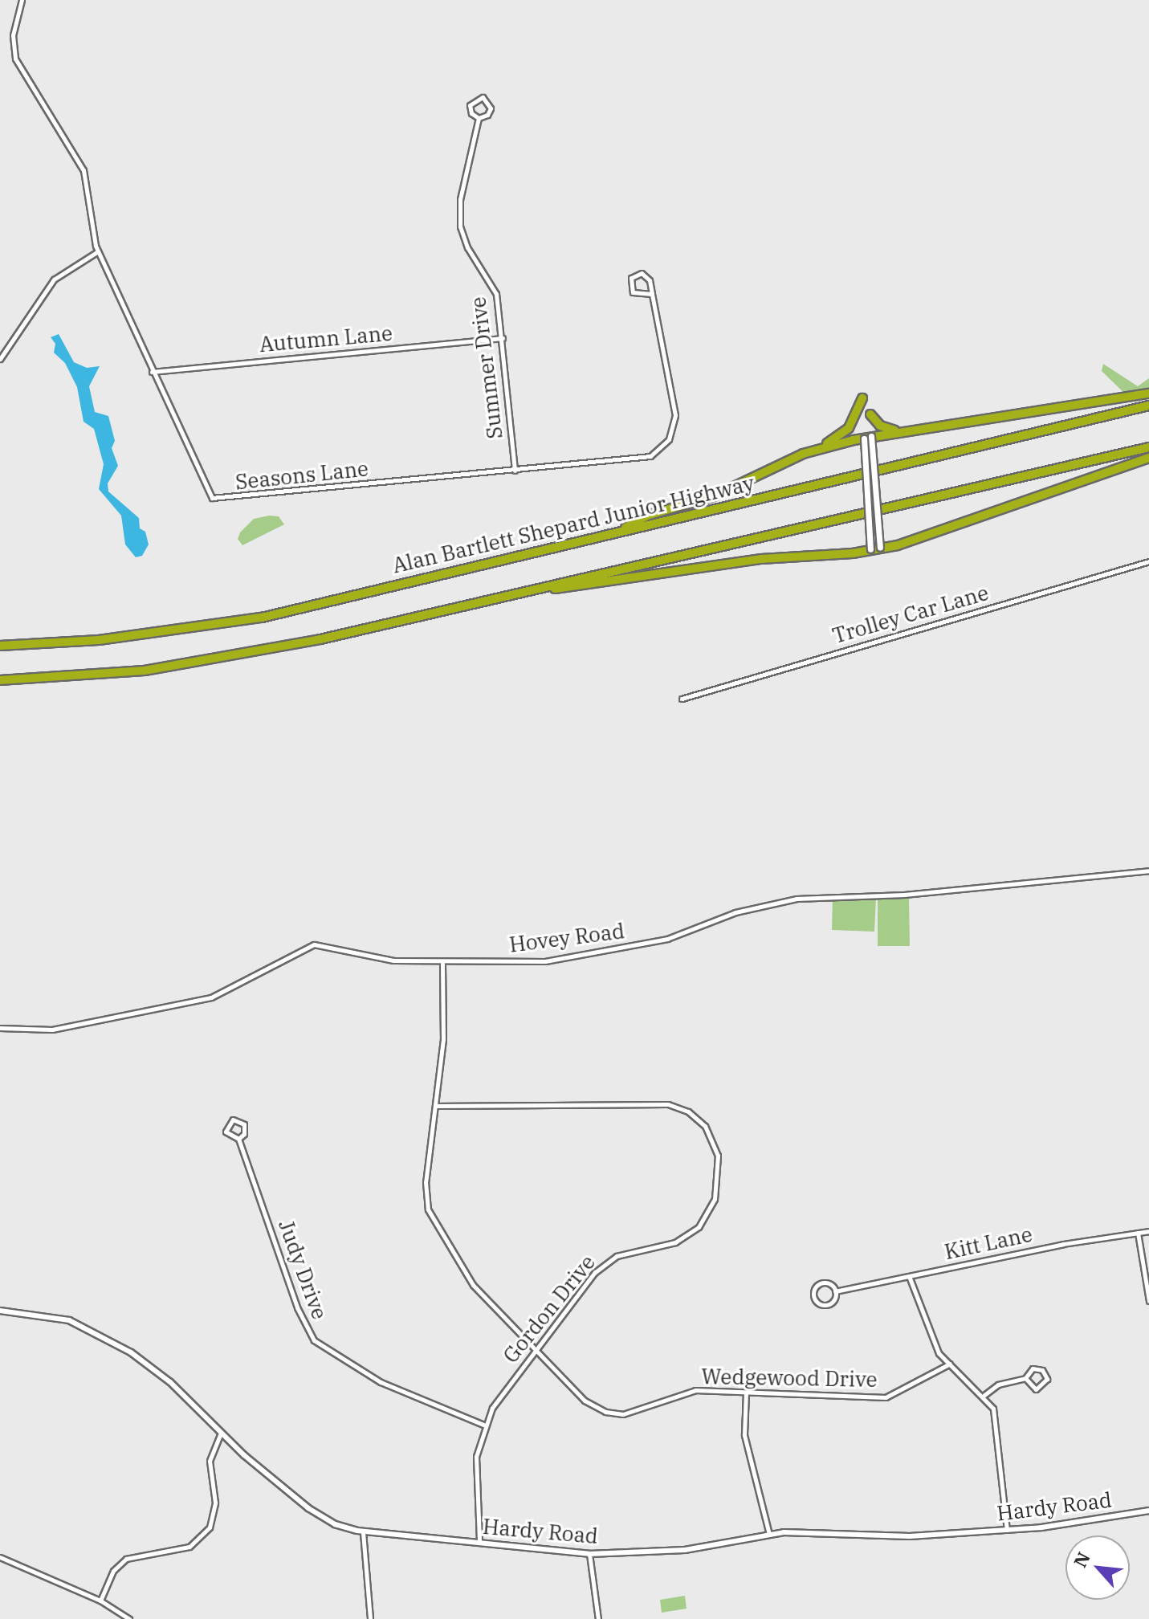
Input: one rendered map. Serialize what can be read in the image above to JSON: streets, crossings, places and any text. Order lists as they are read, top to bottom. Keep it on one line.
{"streets":{"highway":["Alan Bartlett Shepard Junior Highway"],"street":["Autumn Lane","Summer Drive","Seasons Lane","Trolley Car Lane","Hovey Road","Kitt Lane","Judy Drive","Gordon Drive","Wedgewood Drive","Hardy Road"]},"crossings":[["Autumn Lane","Summer Drive"],["Autumn Lane","Seasons Lane"],["Summer Drive","Seasons Lane"],["Hovey Road","Wedgewood Drive"],["Judy Drive","Gordon Drive"],["Gordon Drive","Wedgewood Drive"],["Gordon Drive","Hardy Road"]],"north":"top left"}
